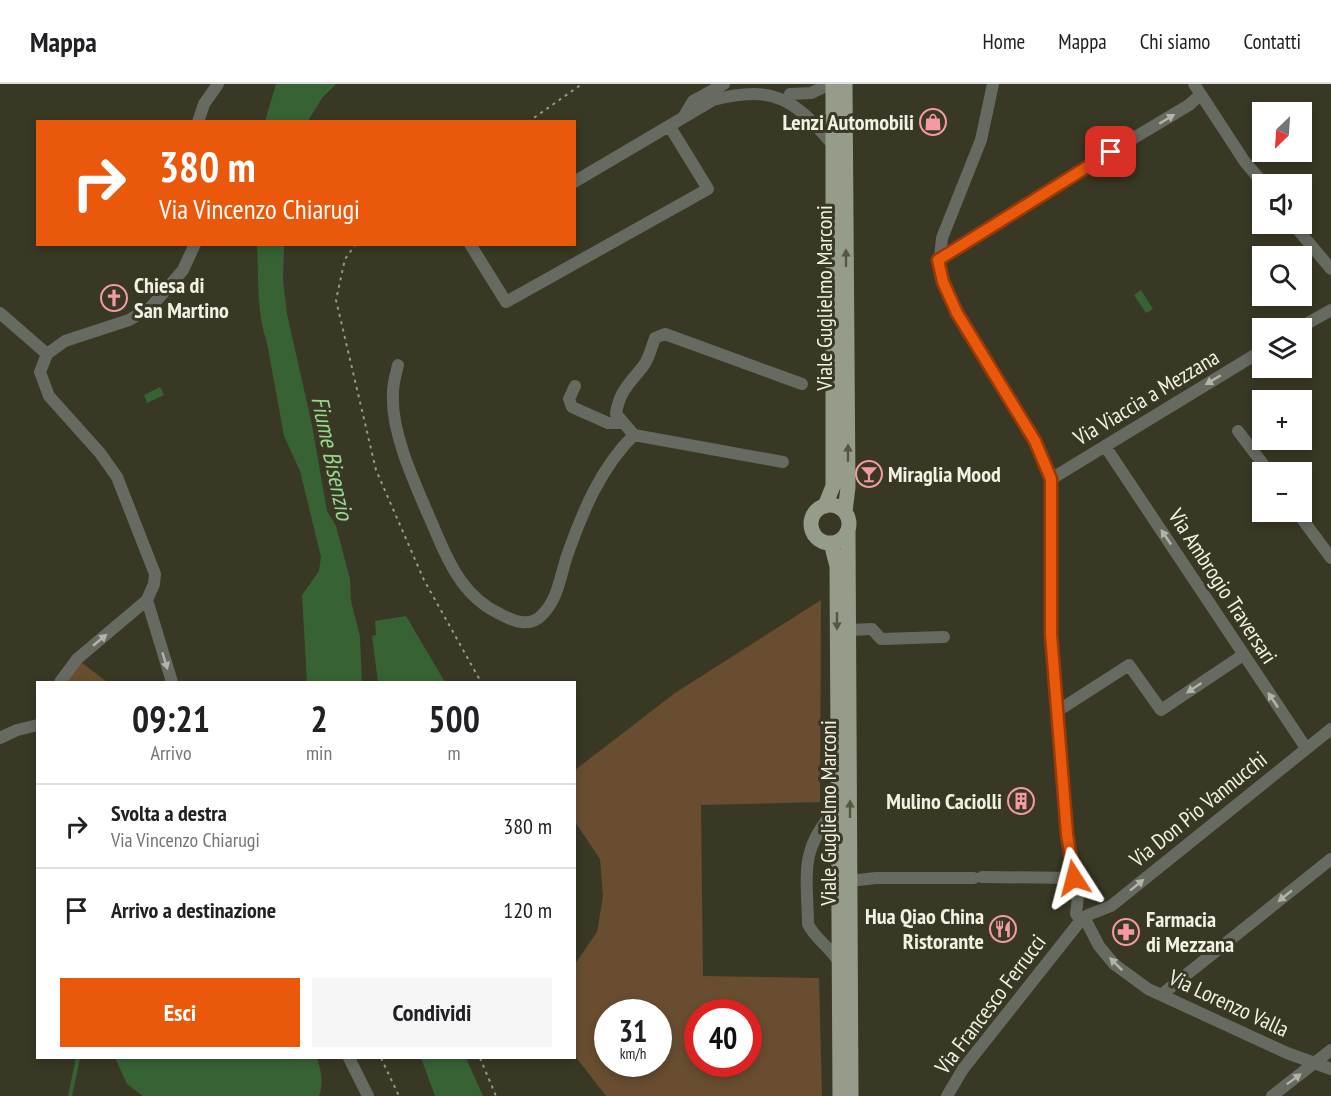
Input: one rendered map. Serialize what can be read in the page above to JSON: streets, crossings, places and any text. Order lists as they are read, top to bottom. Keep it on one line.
{"streets":{"main road":["Viale Guglielmo Marconi"],"street":["Via Viaccia a Mezzana","Via Ambrogio Traversari","Via Don Pio Vannucchi","Via Lorenzo Valla","Via Francesco Ferrucci"]},"crossings":[["Via Viaccia a Mezzana","Via Ambrogio Traversari"],["Via Ambrogio Traversari","Via Don Pio Vannucchi"],["Via Don Pio Vannucchi","Via Lorenzo Valla"],["Via Don Pio Vannucchi","Via Francesco Ferrucci"],["Via Lorenzo Valla","Via Francesco Ferrucci"]],"one_way":["Via Viaccia a Mezzana","Via Ambrogio Traversari","Via Lorenzo Valla"],"water":["Fiume Bisenzio"],"places":{"shop":["Lenzi Automobili"],"church":["Chiesa di San Martino"],"bar":["Miraglia Mood"],"building":["Mulino Caciolli"],"restaurant":["Hua Qiao China Ristorante"],"pharmacy":["Farmacia di Mezzana"]},"north":"bottom left","page":{"header":"Mappa","nav":["Home","Mappa","Chi siamo","Contatti"],"map_buttons":["+","−"],"turn":["380 m","Via Vincenzo Chiarugi"],"eta":["09:21","Arrivo","2","min","500","m"],"list":[{"name":"Svolta a destra","note":"Via Vincenzo Chiarugi","value":"380 m"},{"name":"Arrivo a destinazione","value":"120 m"}],"buttons":["Esci","Condividi"],"speed":"31 km/h","limit":"40"}}
